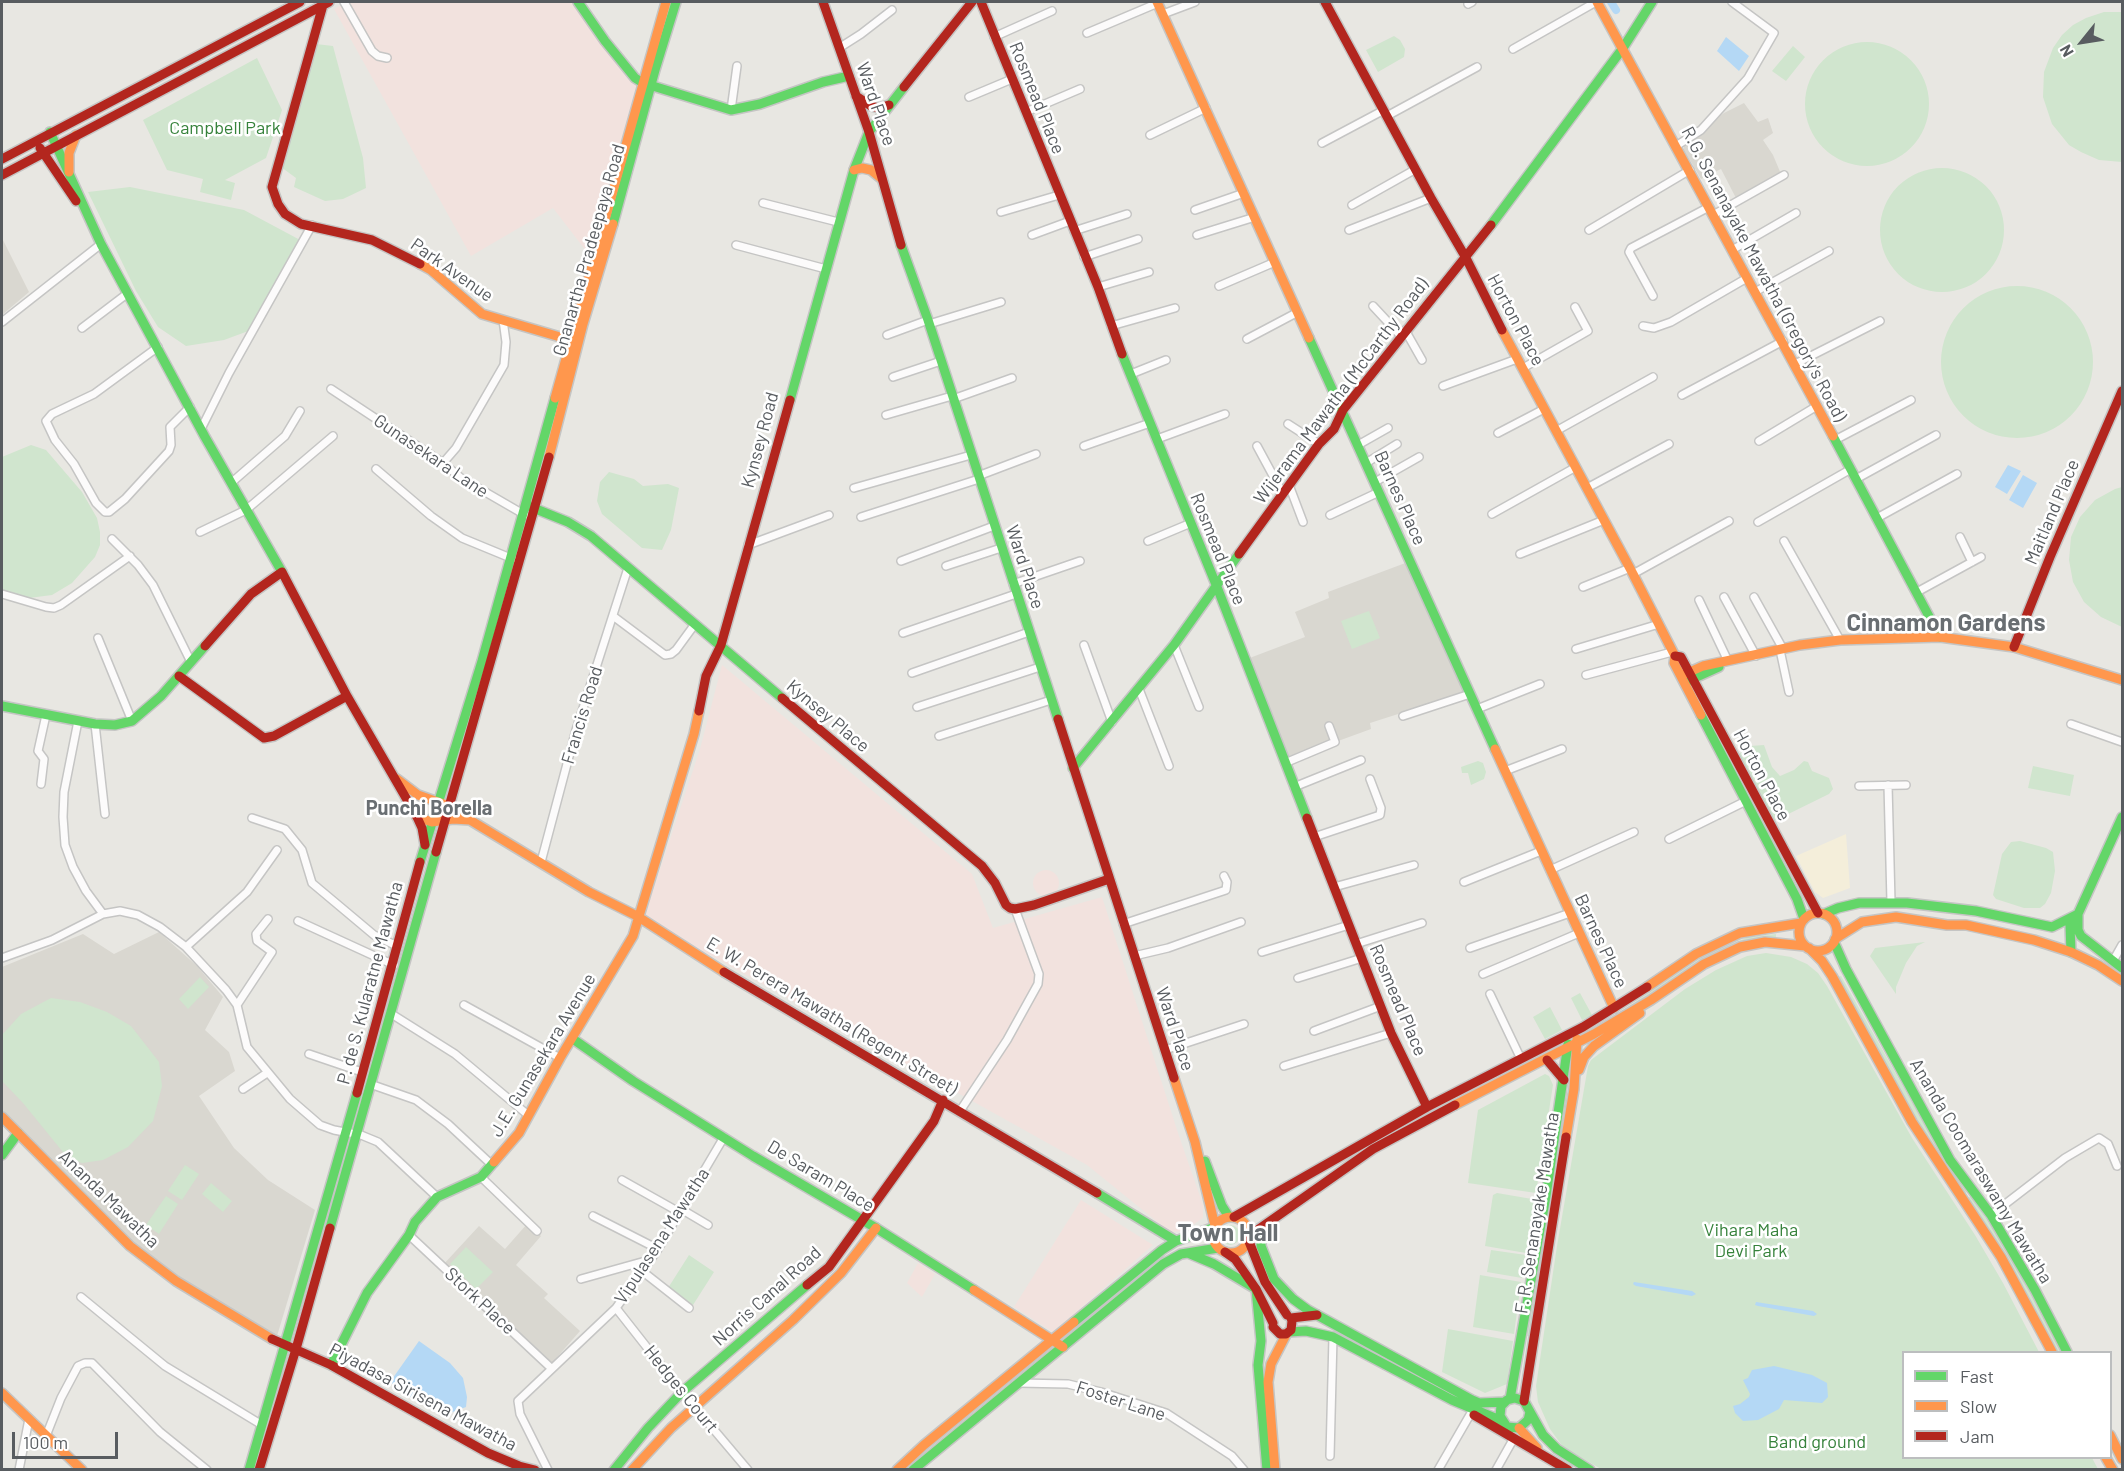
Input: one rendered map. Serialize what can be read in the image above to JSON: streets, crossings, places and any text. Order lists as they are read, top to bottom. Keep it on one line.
{"streets":{"main road":["Rosmead Place","Ward Place","Gnanartha Pradeepaya Road","Park Avenue","R.G. Senanayake Mawatha (Gregory's Road)","Horton Place","Wijerama Mawatha (McCarthy Road)","Kynsey Road","Barnes Place","Maitland Place","Kynsey Place","P. de S. Kularatne Mawatha","E. W. Perera Mawatha (Regent Street)","J.E. Gunasekara Avenue","Ananda Coomaraswamy Mawatha","De Saram Place","Ananda Mawatha","F. R. Senanayake Mawatha","Norris Canal Road","Piyadasa Sirisena Mawatha"],"street":["Gunasekara Lane","Francis Road","Vipulasena Mawatha","Stork Place","Hedges Court","Foster Lane"]},"crossings":[["Rosmead Place","Wijerama Mawatha (McCarthy Road)"],["Ward Place","Wijerama Mawatha (McCarthy Road)"],["Ward Place","Kynsey Road"],["Gnanartha Pradeepaya Road","Park Avenue"],["Gnanartha Pradeepaya Road","Gunasekara Lane"],["Gnanartha Pradeepaya Road","Kynsey Place"],["Gnanartha Pradeepaya Road","P. de S. Kularatne Mawatha"],["R.G. Senanayake Mawatha (Gregory's Road)","Wijerama Mawatha (McCarthy Road)"],["Horton Place","Wijerama Mawatha (McCarthy Road)"],["Horton Place","Ananda Coomaraswamy Mawatha"],["Wijerama Mawatha (McCarthy Road)","Barnes Place"],["Kynsey Road","Kynsey Place"],["Kynsey Road","E. W. Perera Mawatha (Regent Street)"],["Kynsey Road","J.E. Gunasekara Avenue"],["Gunasekara Lane","Kynsey Place"],["Gunasekara Lane","P. de S. Kularatne Mawatha"],["Francis Road","Kynsey Place"],["Francis Road","E. W. Perera Mawatha (Regent Street)"],["Kynsey Place","P. de S. Kularatne Mawatha"],["P. de S. Kularatne Mawatha","E. W. Perera Mawatha (Regent Street)"],["P. de S. Kularatne Mawatha","Ananda Mawatha"],["P. de S. Kularatne Mawatha","Piyadasa Sirisena Mawatha"],["E. W. Perera Mawatha (Regent Street)","J.E. Gunasekara Avenue"],["E. W. Perera Mawatha (Regent Street)","Norris Canal Road"],["J.E. Gunasekara Avenue","De Saram Place"],["J.E. Gunasekara Avenue","Stork Place"],["J.E. Gunasekara Avenue","Piyadasa Sirisena Mawatha"],["De Saram Place","Vipulasena Mawatha"],["De Saram Place","Norris Canal Road"],["Ananda Mawatha","Piyadasa Sirisena Mawatha"],["Vipulasena Mawatha","Stork Place"],["Vipulasena Mawatha","Hedges Court"],["Norris Canal Road","Hedges Court"]],"districts":["Cinnamon Gardens","Punchi Borella","Town Hall"],"parks":["Campbell Park","Vihara Maha Devi Park","Band ground"],"legend":["Fast","Slow","Jam"],"scale_bar":"100 m","north":"bottom left"}
